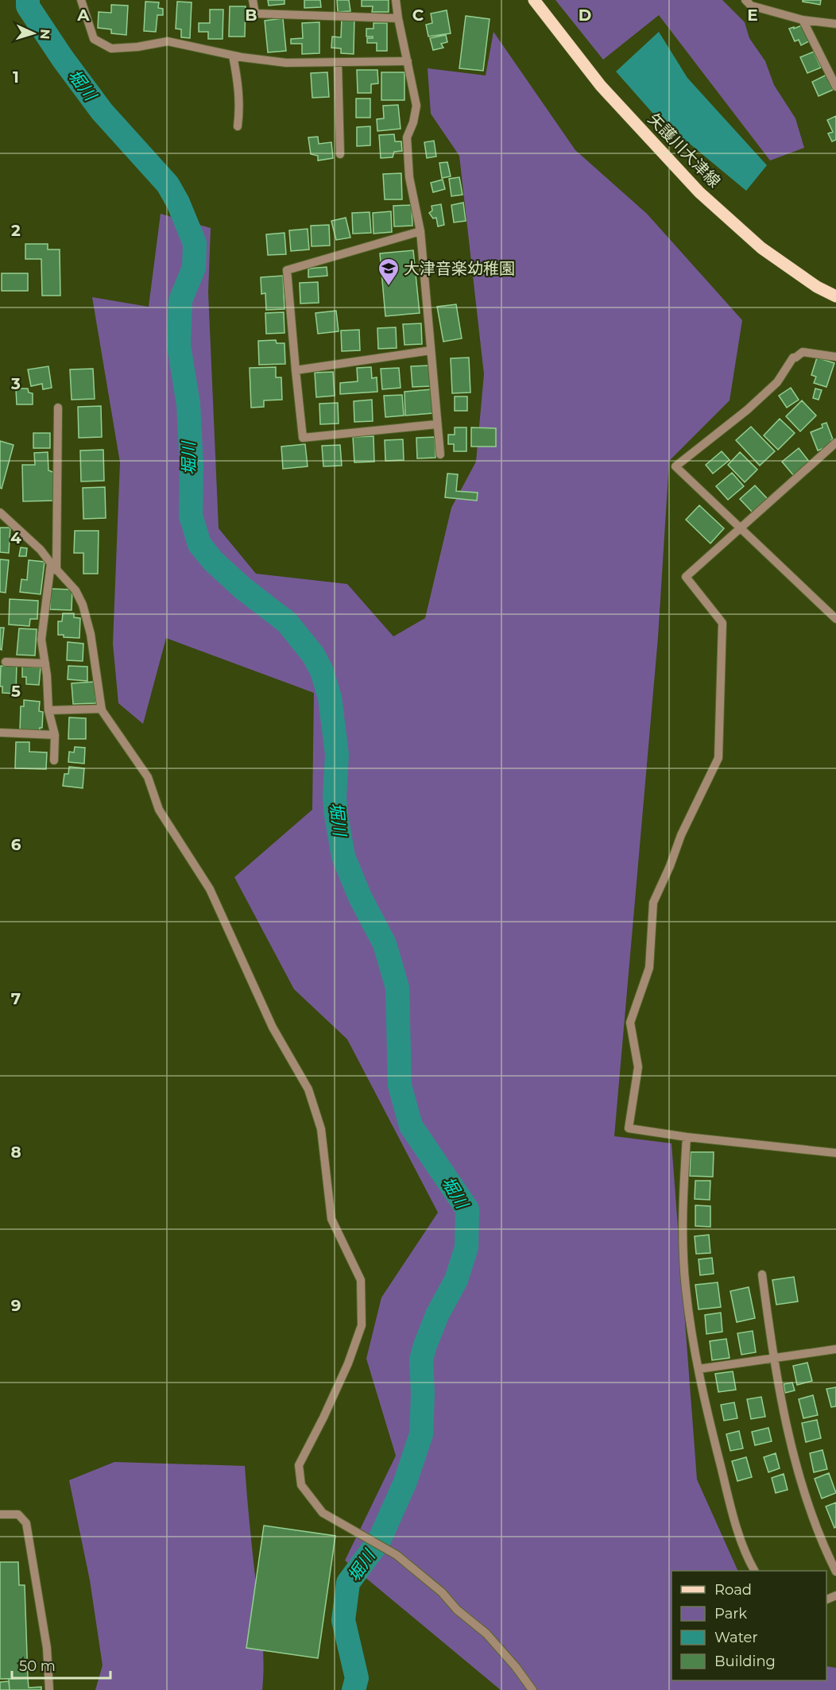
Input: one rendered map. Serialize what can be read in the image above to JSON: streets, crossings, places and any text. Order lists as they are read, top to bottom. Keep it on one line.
{"streets":{"main road":["矢護川大津線"]},"water":["堀川"],"places":{"school or university":["大津音楽幼稚園"]},"legend":["Road","Park","Water","Building"],"scale_bar":"50 m","north":"right","grid":{"columns":["A","B","C","D","E"],"rows":["1","2","3","4","5","6","7","8","9"]}}
